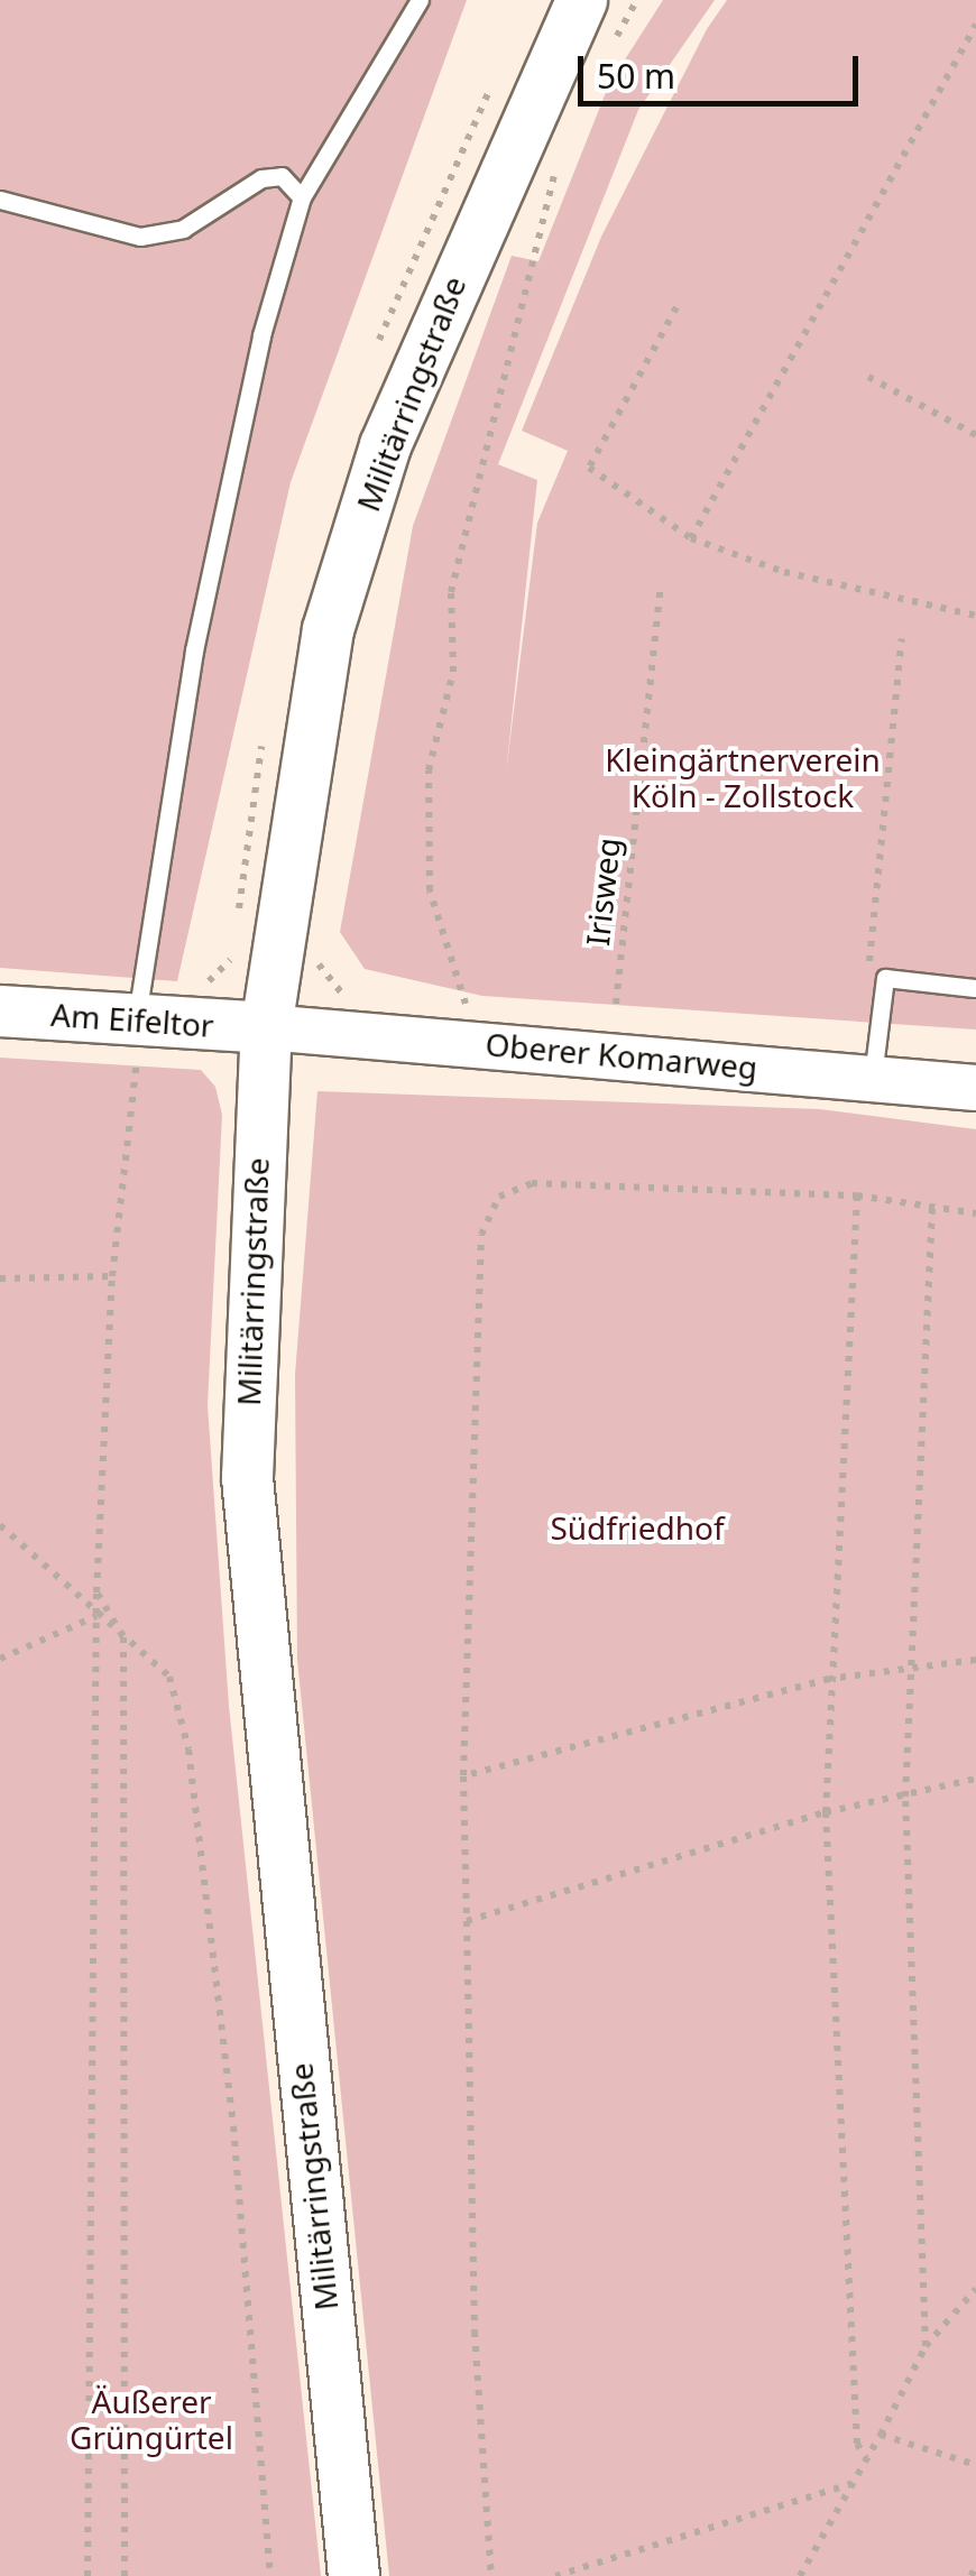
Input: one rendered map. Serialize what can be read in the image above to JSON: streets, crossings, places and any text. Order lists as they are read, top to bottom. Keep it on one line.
{"streets":{"main road":["Militärringstraße","Am Eifeltor"],"street":["Oberer Komarweg"],"path":["Irisweg"]},"crossings":[["Militärringstraße","Am Eifeltor"],["Militärringstraße","Oberer Komarweg"],["Am Eifeltor","Oberer Komarweg"]],"parks":["Kleingärtnerverein Köln - Zollstock","Südfriedhof","Äußerer Grüngürtel"],"scale_bar":"50 m"}
